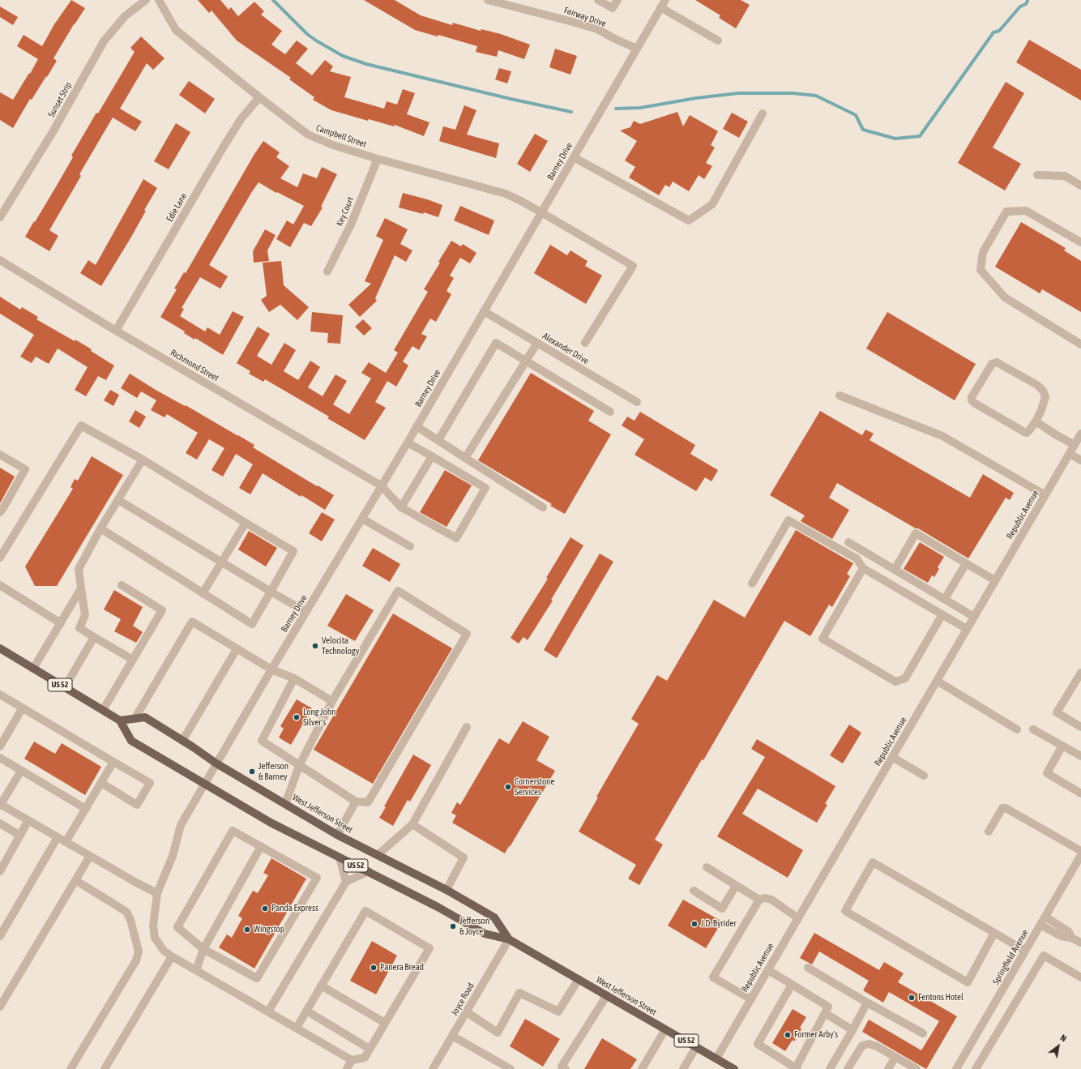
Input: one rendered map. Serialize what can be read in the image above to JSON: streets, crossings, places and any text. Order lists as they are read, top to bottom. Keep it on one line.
{"streets":{"main road":["US 52","West Jefferson Street"],"street":["Fairway Drive","Sunset Strip","Campbell Street","Barney Drive","Edie Lane","Key Court","Alexander Drive","Richmond Street","Republic Avenue","Springfield Avenue","Joyce Road"]},"crossings":[["Fairway Drive","Barney Drive"],["Campbell Street","Barney Drive"],["Campbell Street","Edie Lane"],["Campbell Street","Key Court"],["Barney Drive","Alexander Drive"],["Barney Drive","Richmond Street"],["Barney Drive","West Jefferson Street"],["Edie Lane","Richmond Street"],["Republic Avenue","West Jefferson Street"],["West Jefferson Street","Joyce Road"]],"places":["Velocita Technology","Long John Silver's","Jefferson & Barney","Cornerstone Services","Panda Express","J.D. Byrider","Jefferson & Joyce","Wingstop","Panera Bread","Fentons Hotel","Former Arby's"],"north":"top right"}
